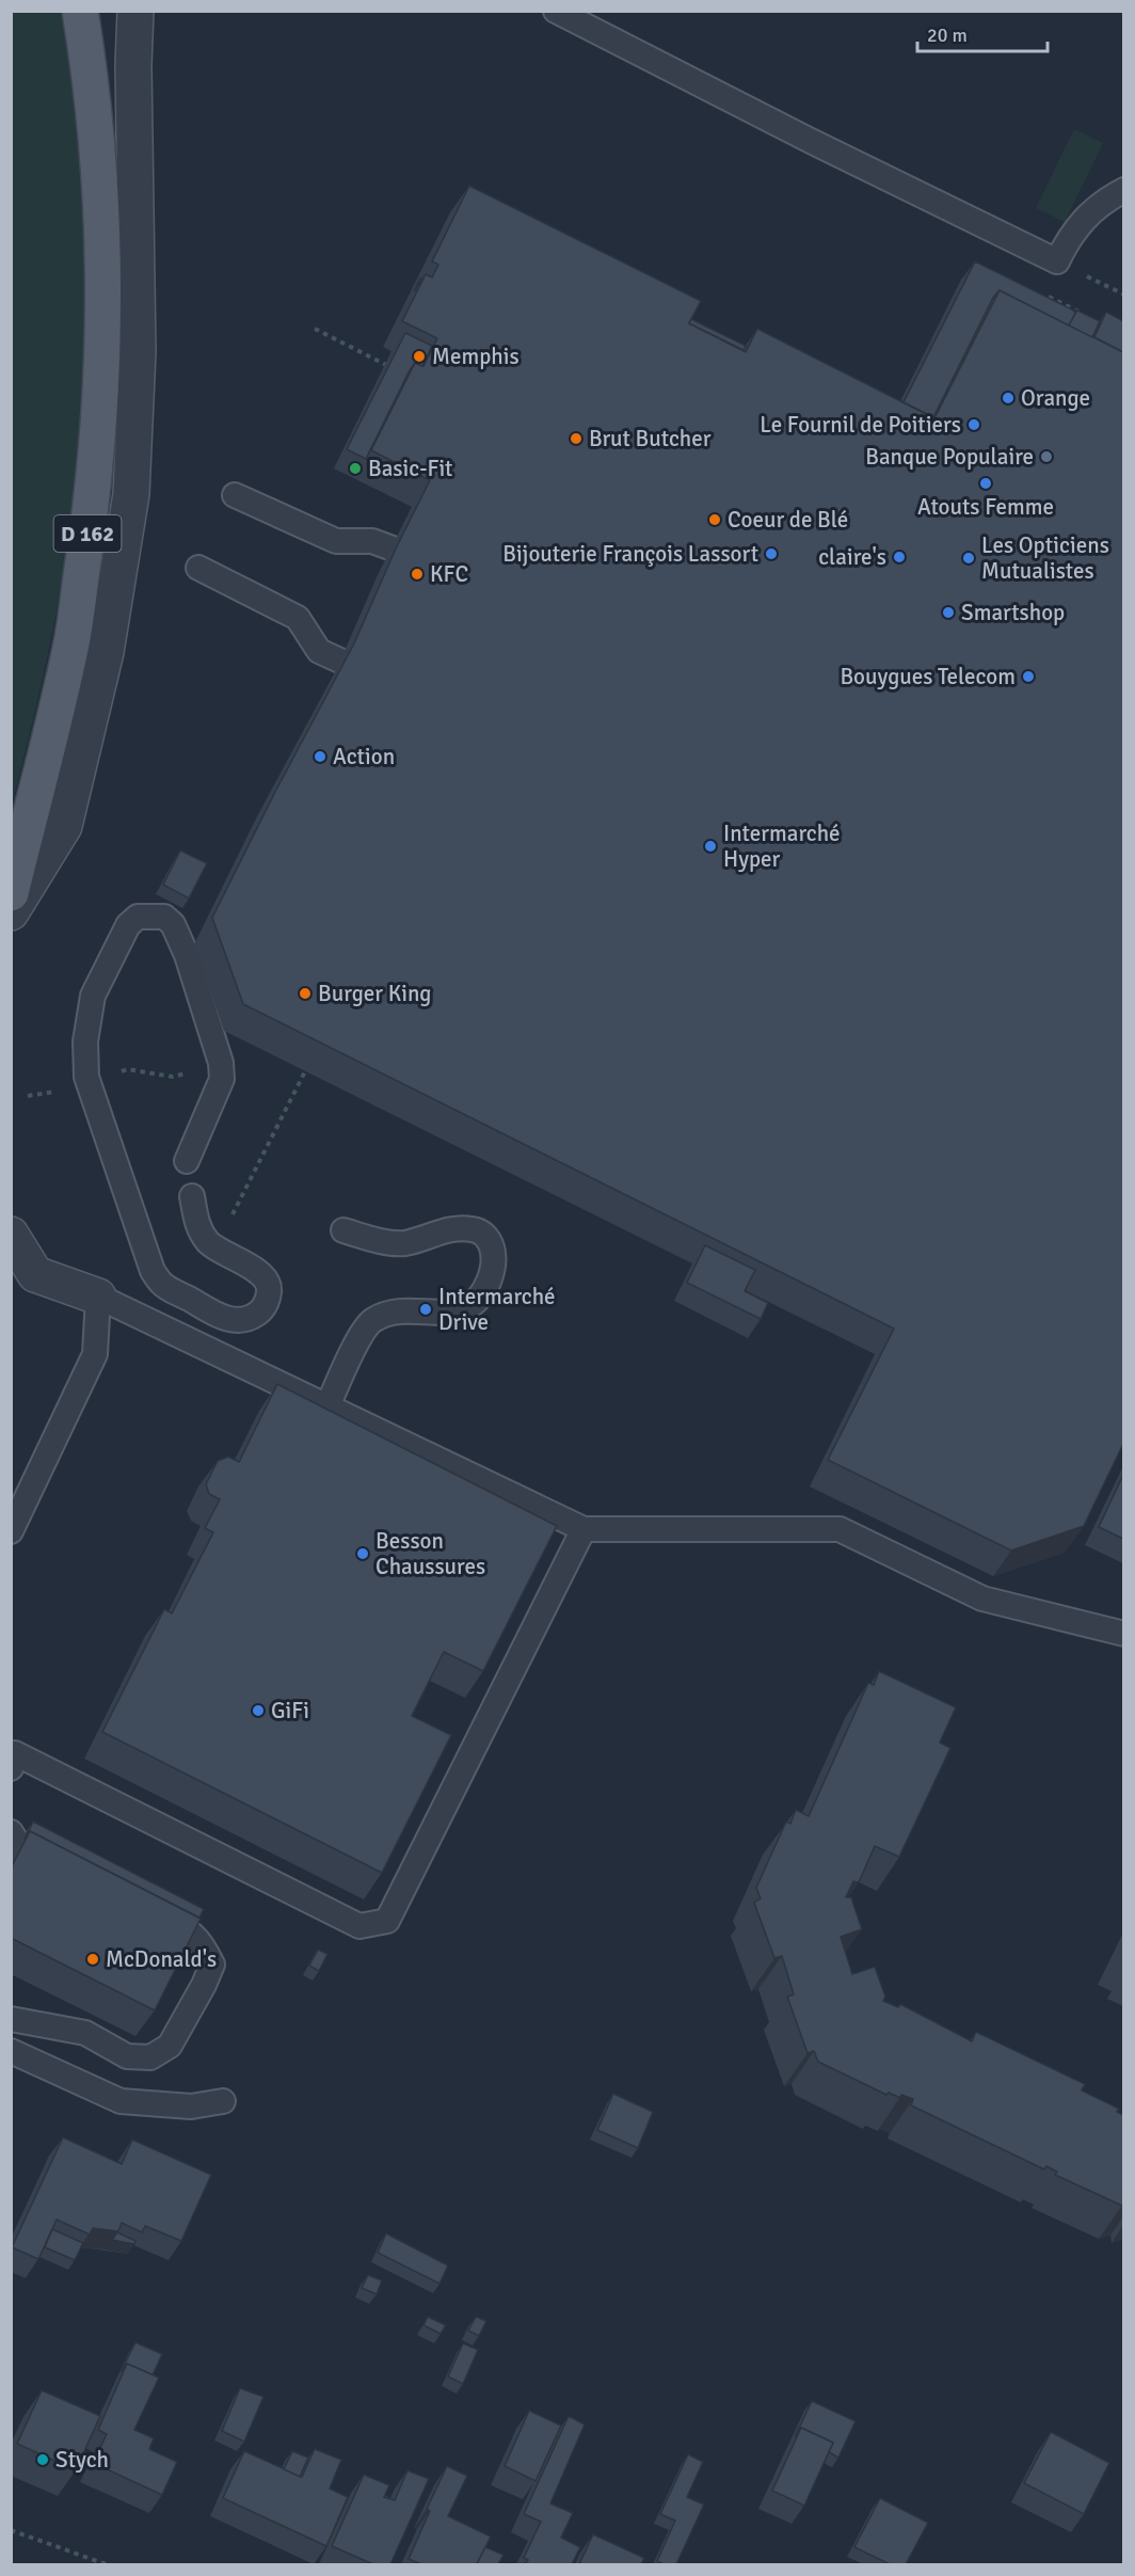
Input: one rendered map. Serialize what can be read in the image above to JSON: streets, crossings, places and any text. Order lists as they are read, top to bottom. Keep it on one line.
{"streets":{"main road":["D 162"]},"places":["Memphis","Orange","Le Fournil de Poitiers","Brut Butcher","Banque Populaire","Basic-Fit","Atouts Femme","Coeur de Blé","Bijouterie François Lassort","claire's","Les Opticiens Mutualistes","KFC","Smartshop","Bouygues Telecom","Action","Intermarché Hyper","Burger King","Intermarché Drive","Besson Chaussures","GiFi","McDonald's","Stych"],"scale_bar":"20 m"}
